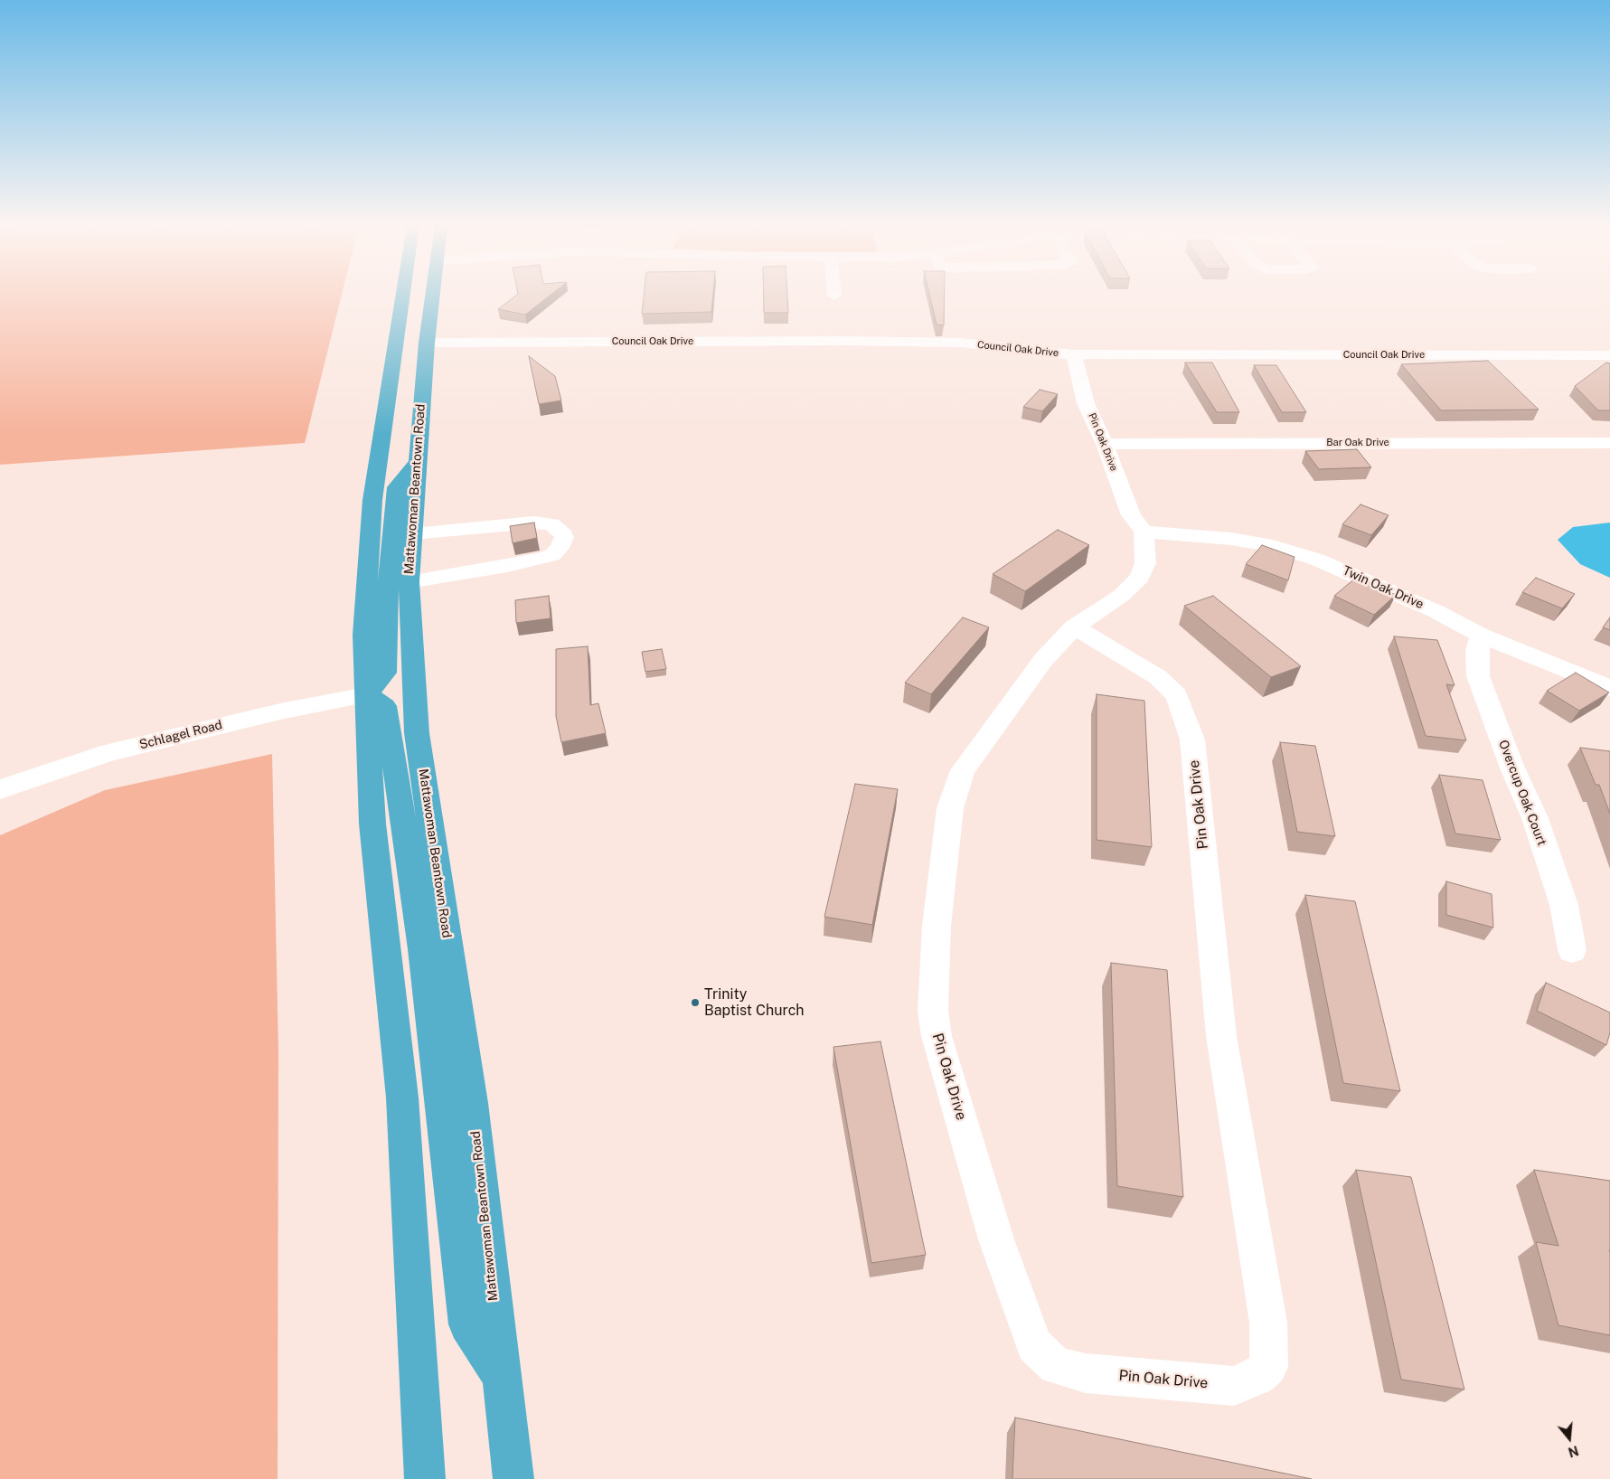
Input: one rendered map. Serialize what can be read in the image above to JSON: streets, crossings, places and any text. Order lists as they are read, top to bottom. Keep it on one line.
{"streets":{"highway":["Mattawoman Beantown Road"],"street":["Council Oak Drive","Pin Oak Drive","Bar Oak Drive","Twin Oak Drive","Schlagel Road","Overcup Oak Court"]},"crossings":[["Council Oak Drive","Pin Oak Drive"],["Council Oak Drive","Mattawoman Beantown Road"],["Pin Oak Drive","Bar Oak Drive"],["Pin Oak Drive","Twin Oak Drive"],["Twin Oak Drive","Overcup Oak Court"]],"places":["Trinity Baptist Church"],"north":"bottom"}
